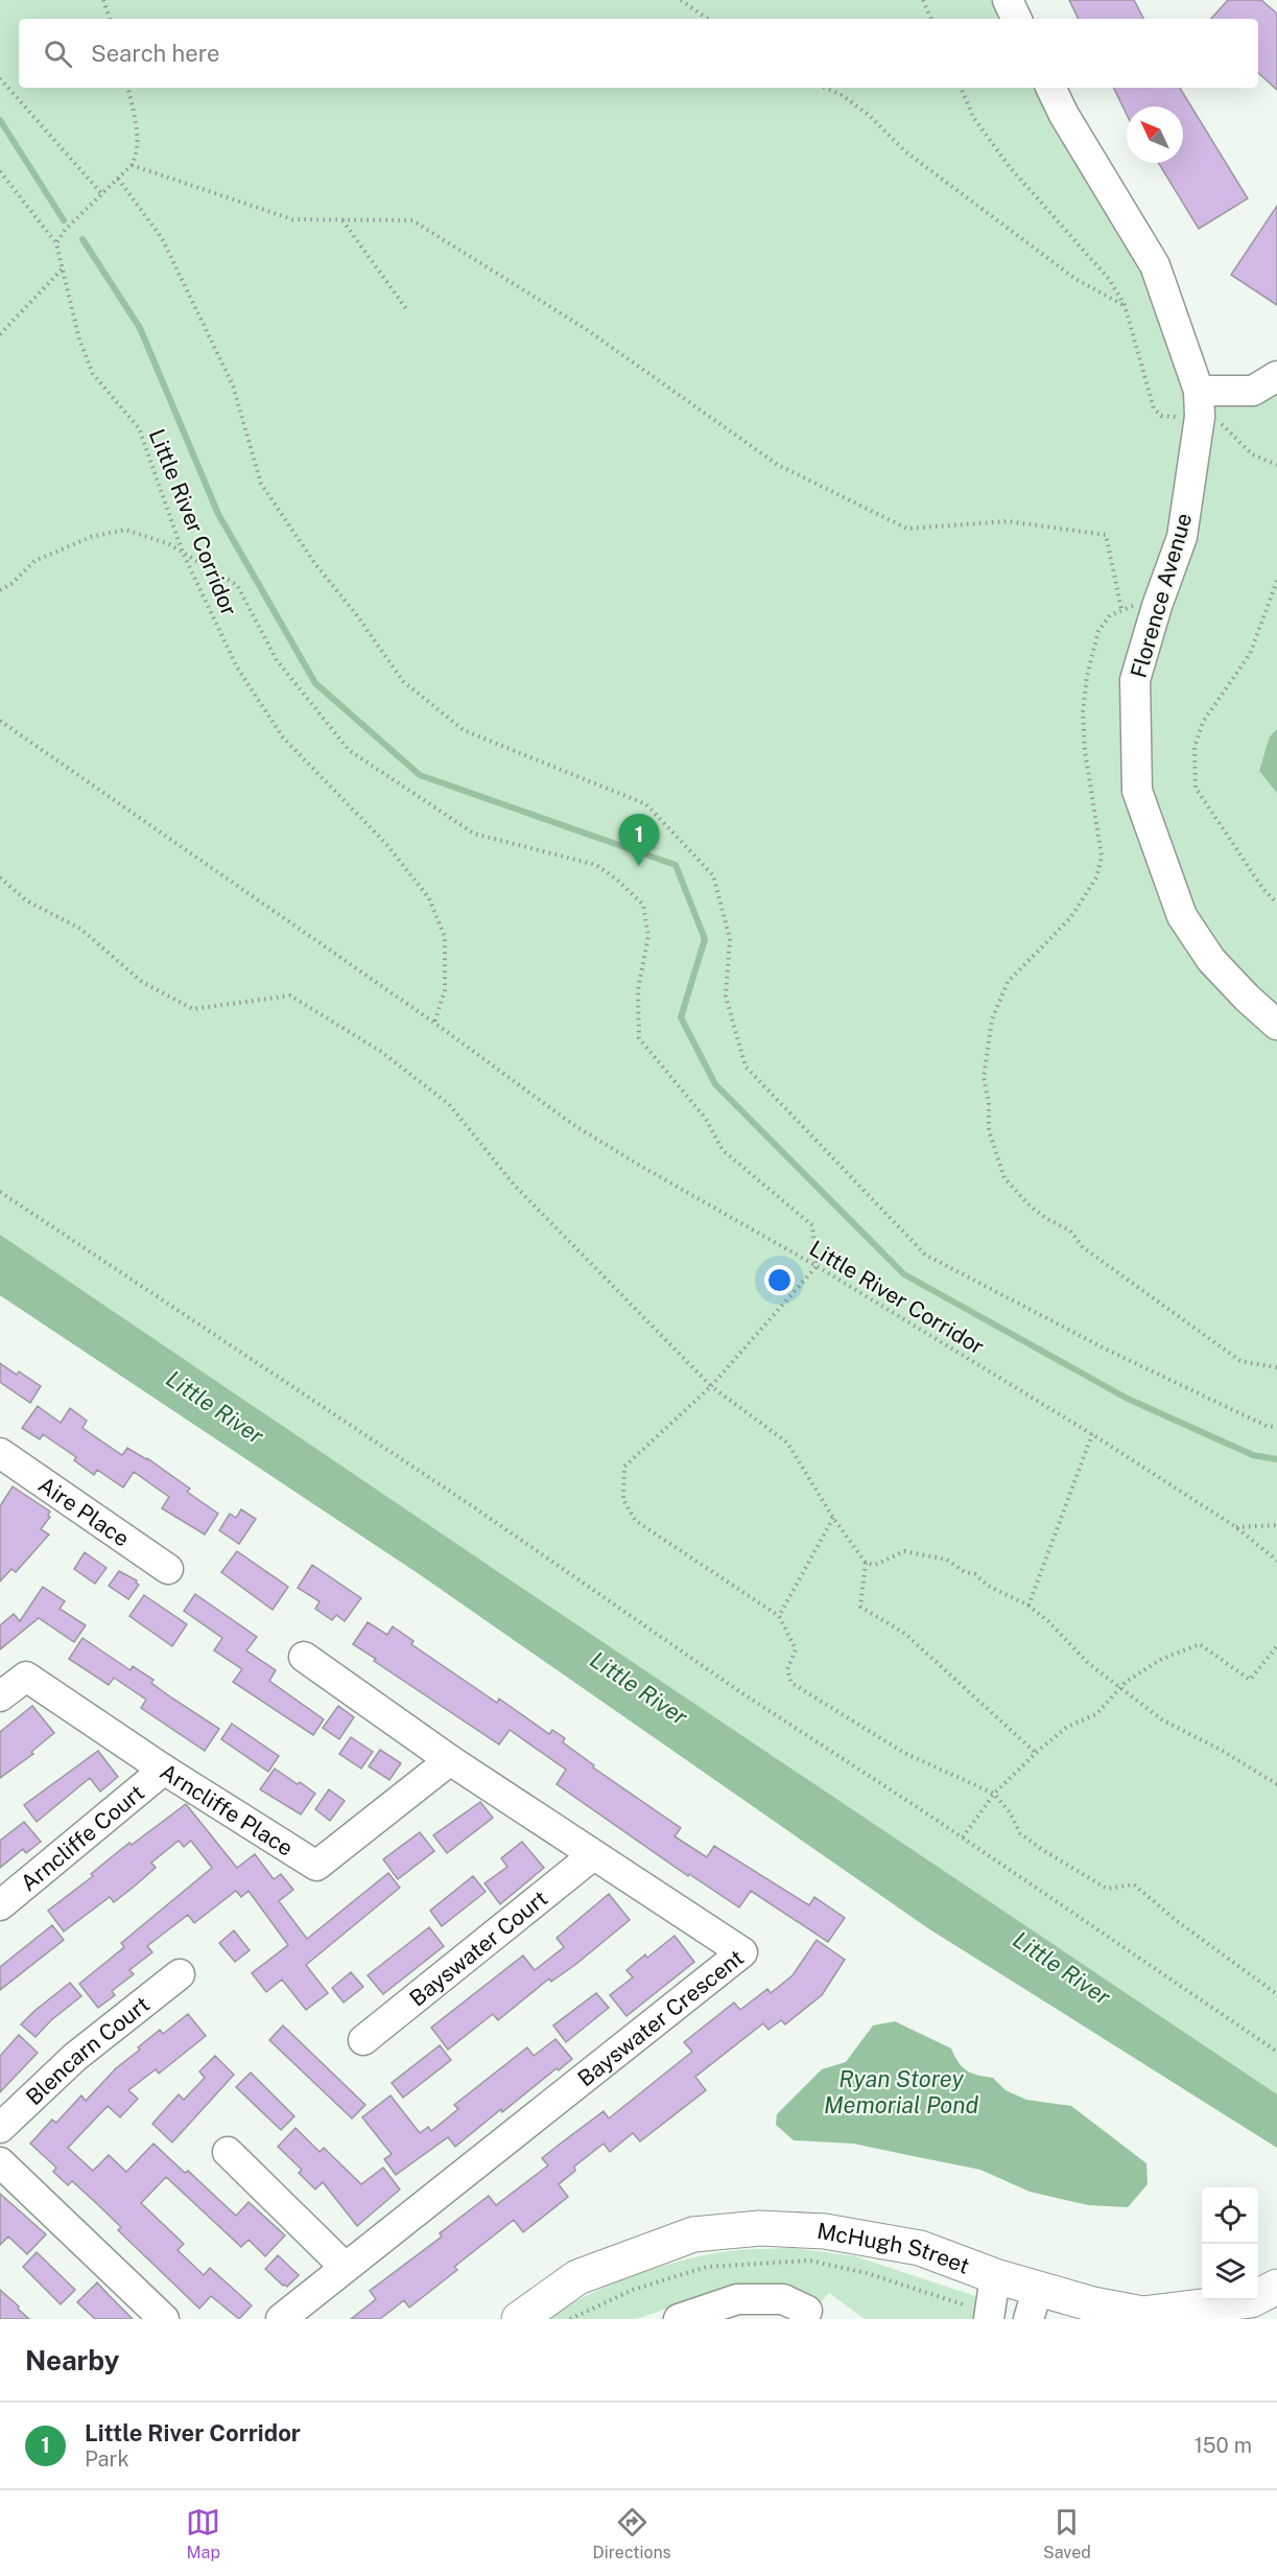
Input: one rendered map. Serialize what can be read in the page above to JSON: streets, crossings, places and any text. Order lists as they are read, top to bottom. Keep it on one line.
{"streets":{"main road":["McHugh Street"],"street":["Florence Avenue","Aire Place","Arncliffe Place","Arncliffe Court","Bayswater Court","Bayswater Crescent","Blencarn Court"],"path":["Little River Corridor"]},"crossings":[["Arncliffe Place","Arncliffe Court"],["Arncliffe Place","Bayswater Crescent"],["Bayswater Court","Bayswater Crescent"]],"water":["Little River","Ryan Storey Memorial Pond"],"north":"top left","page":{"search":"Search here","pins":"1","heading":"Nearby","list":[{"mark":"1","name":"Little River Corridor","note":"Park","value":"150 m"}],"nav":["Map","Directions","Saved"]}}
